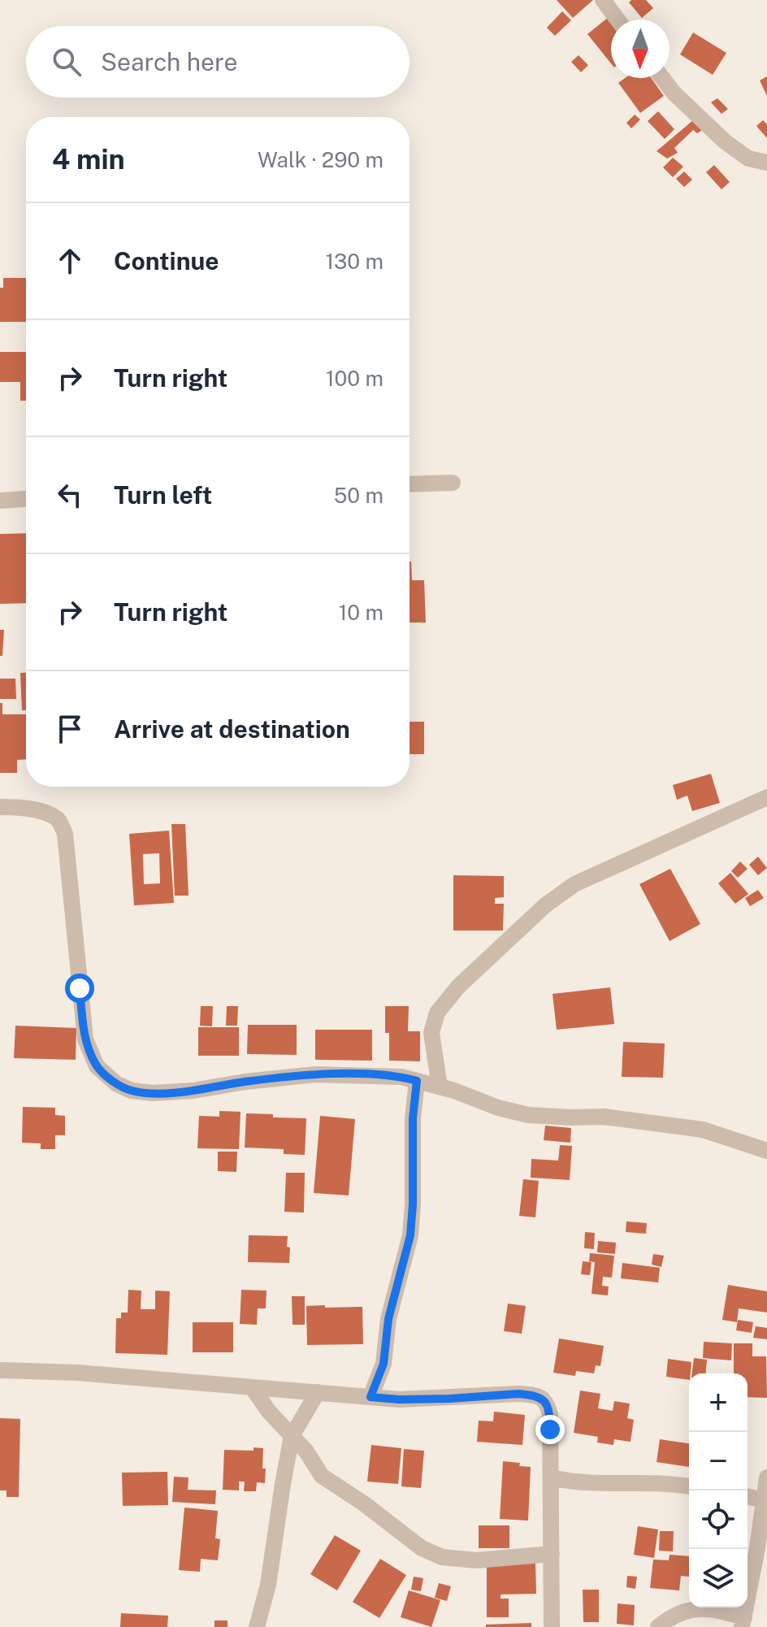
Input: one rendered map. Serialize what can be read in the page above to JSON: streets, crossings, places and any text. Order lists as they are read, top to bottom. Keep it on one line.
{"north":"bottom","page":{"search":"Search here","heading":["4 min","Walk · 290 m"],"list":[["Continue","130 m"],["Turn right","100 m"],["Turn left","50 m"],["Turn right","10 m"],"Arrive at destination"],"map_buttons":["+","−"]}}
